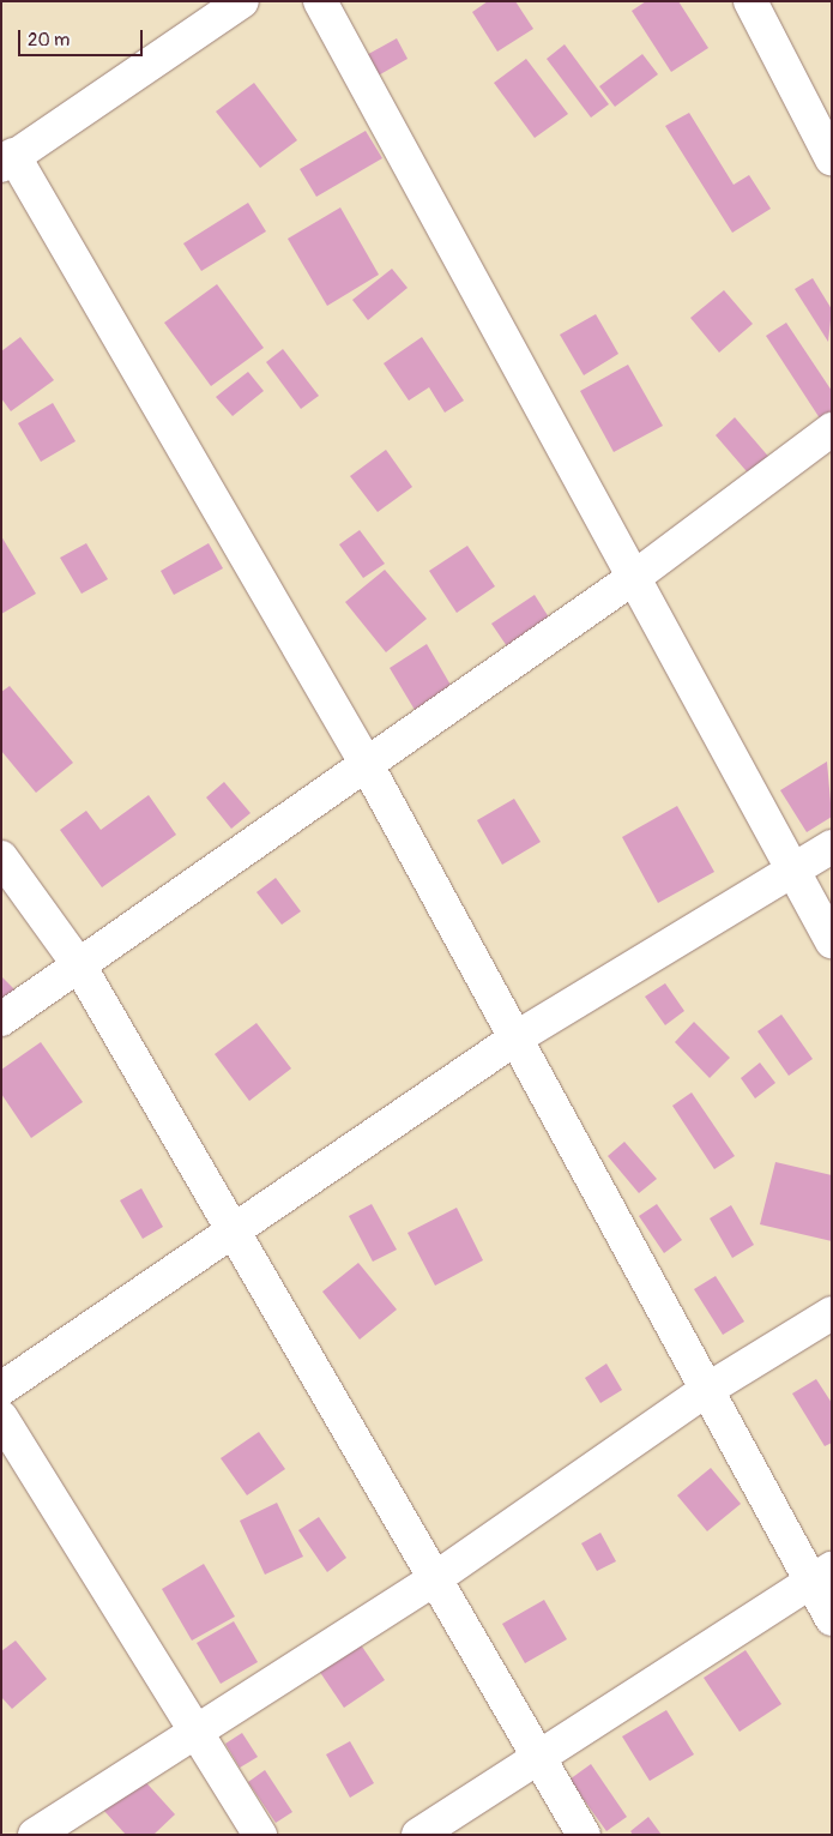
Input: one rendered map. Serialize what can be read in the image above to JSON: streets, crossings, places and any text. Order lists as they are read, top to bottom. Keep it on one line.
{"scale_bar":"20 m"}
